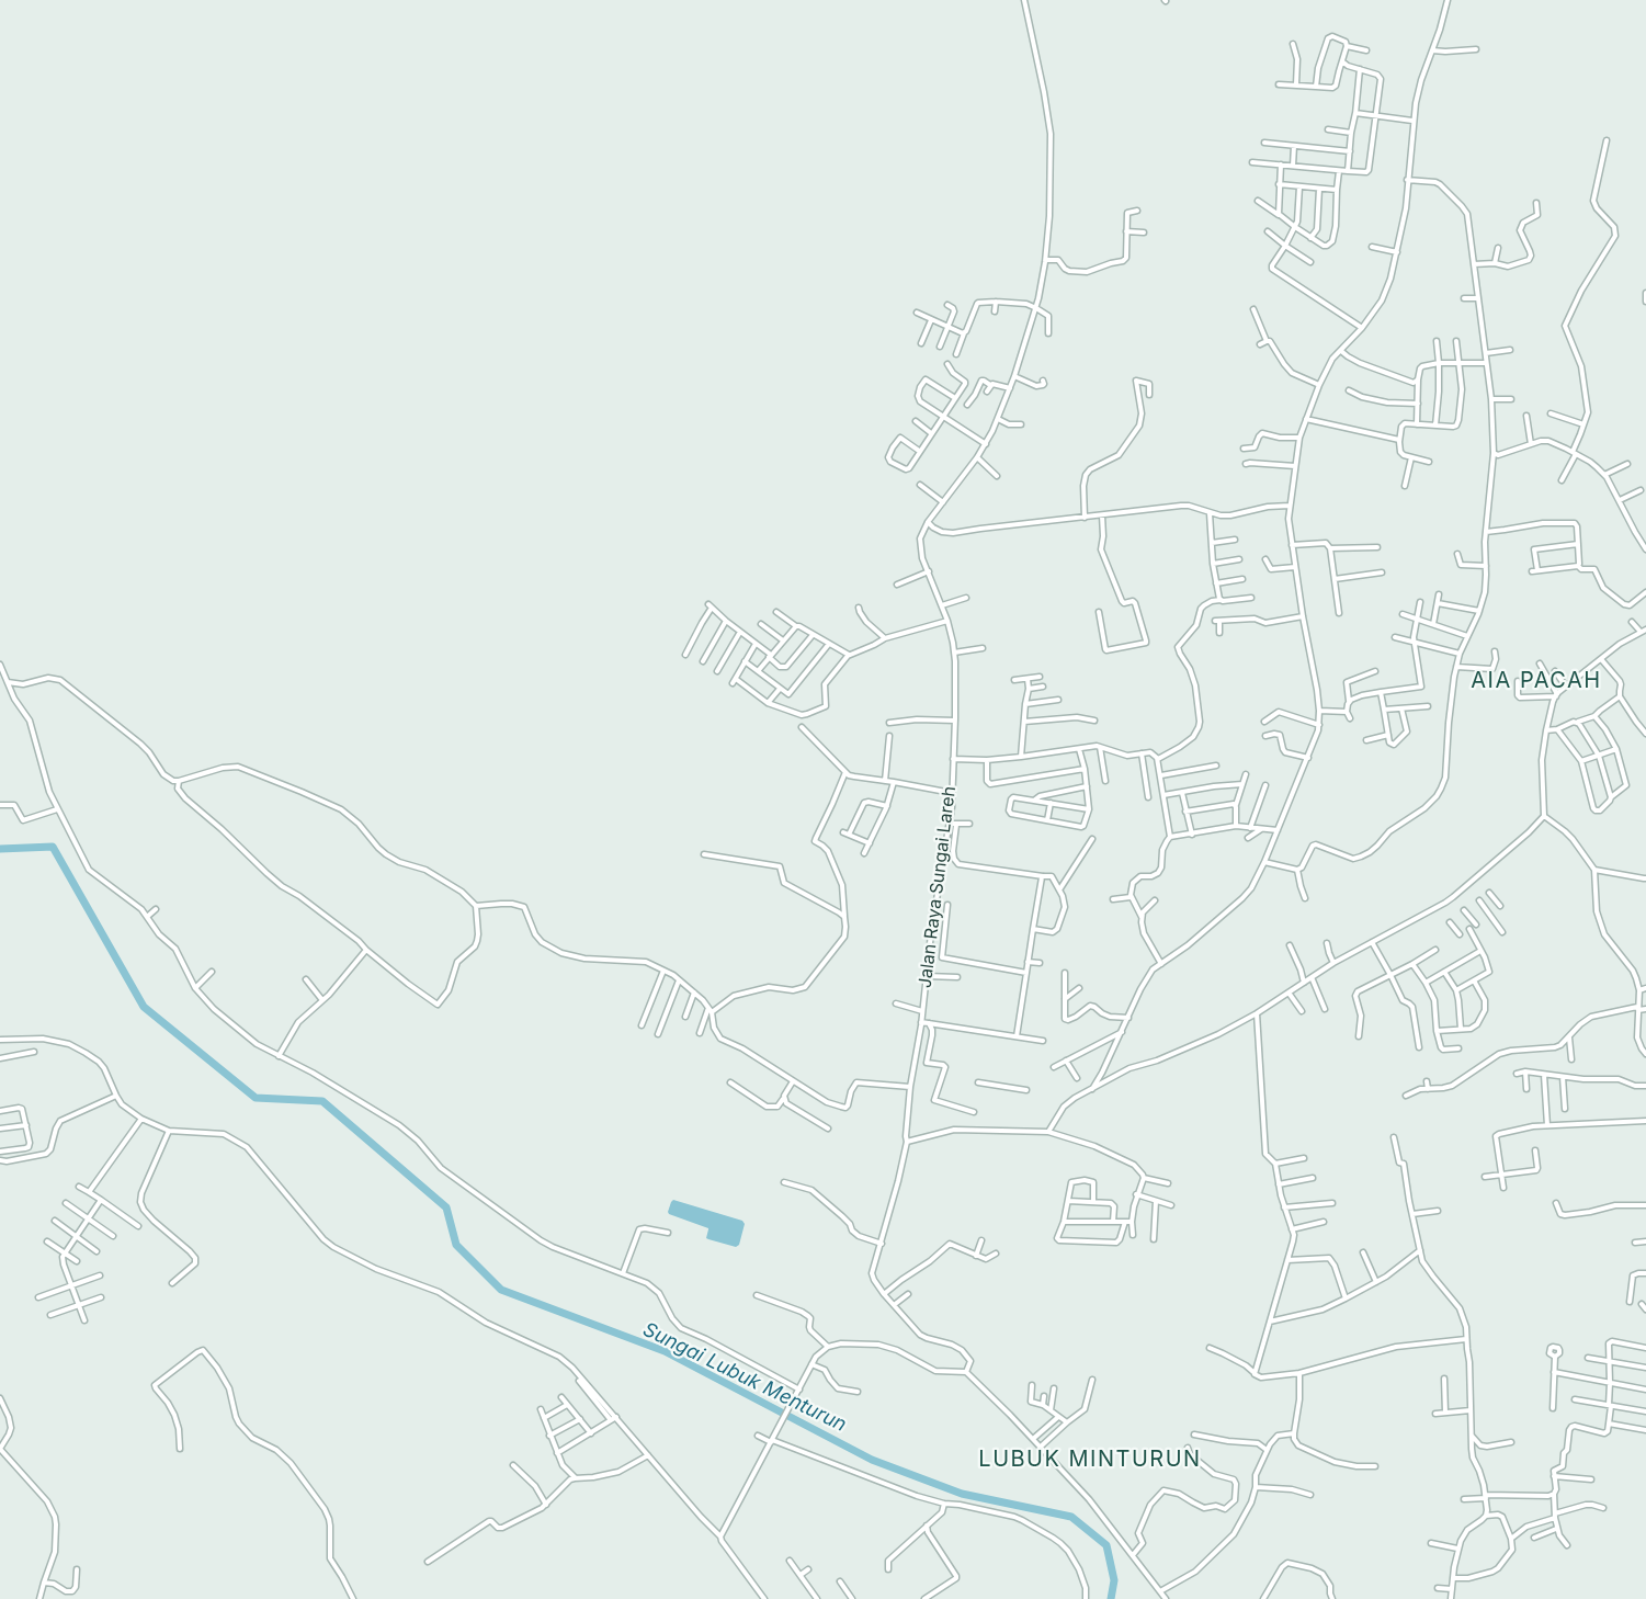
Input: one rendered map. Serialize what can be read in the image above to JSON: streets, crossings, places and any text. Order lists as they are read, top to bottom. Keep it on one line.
{"streets":{"street":["Jalan Raya Sungai Lareh"]},"districts":["AIA PACAH","LUBUK MINTURUN"],"water":["Sungai Lubuk Menturun"]}
